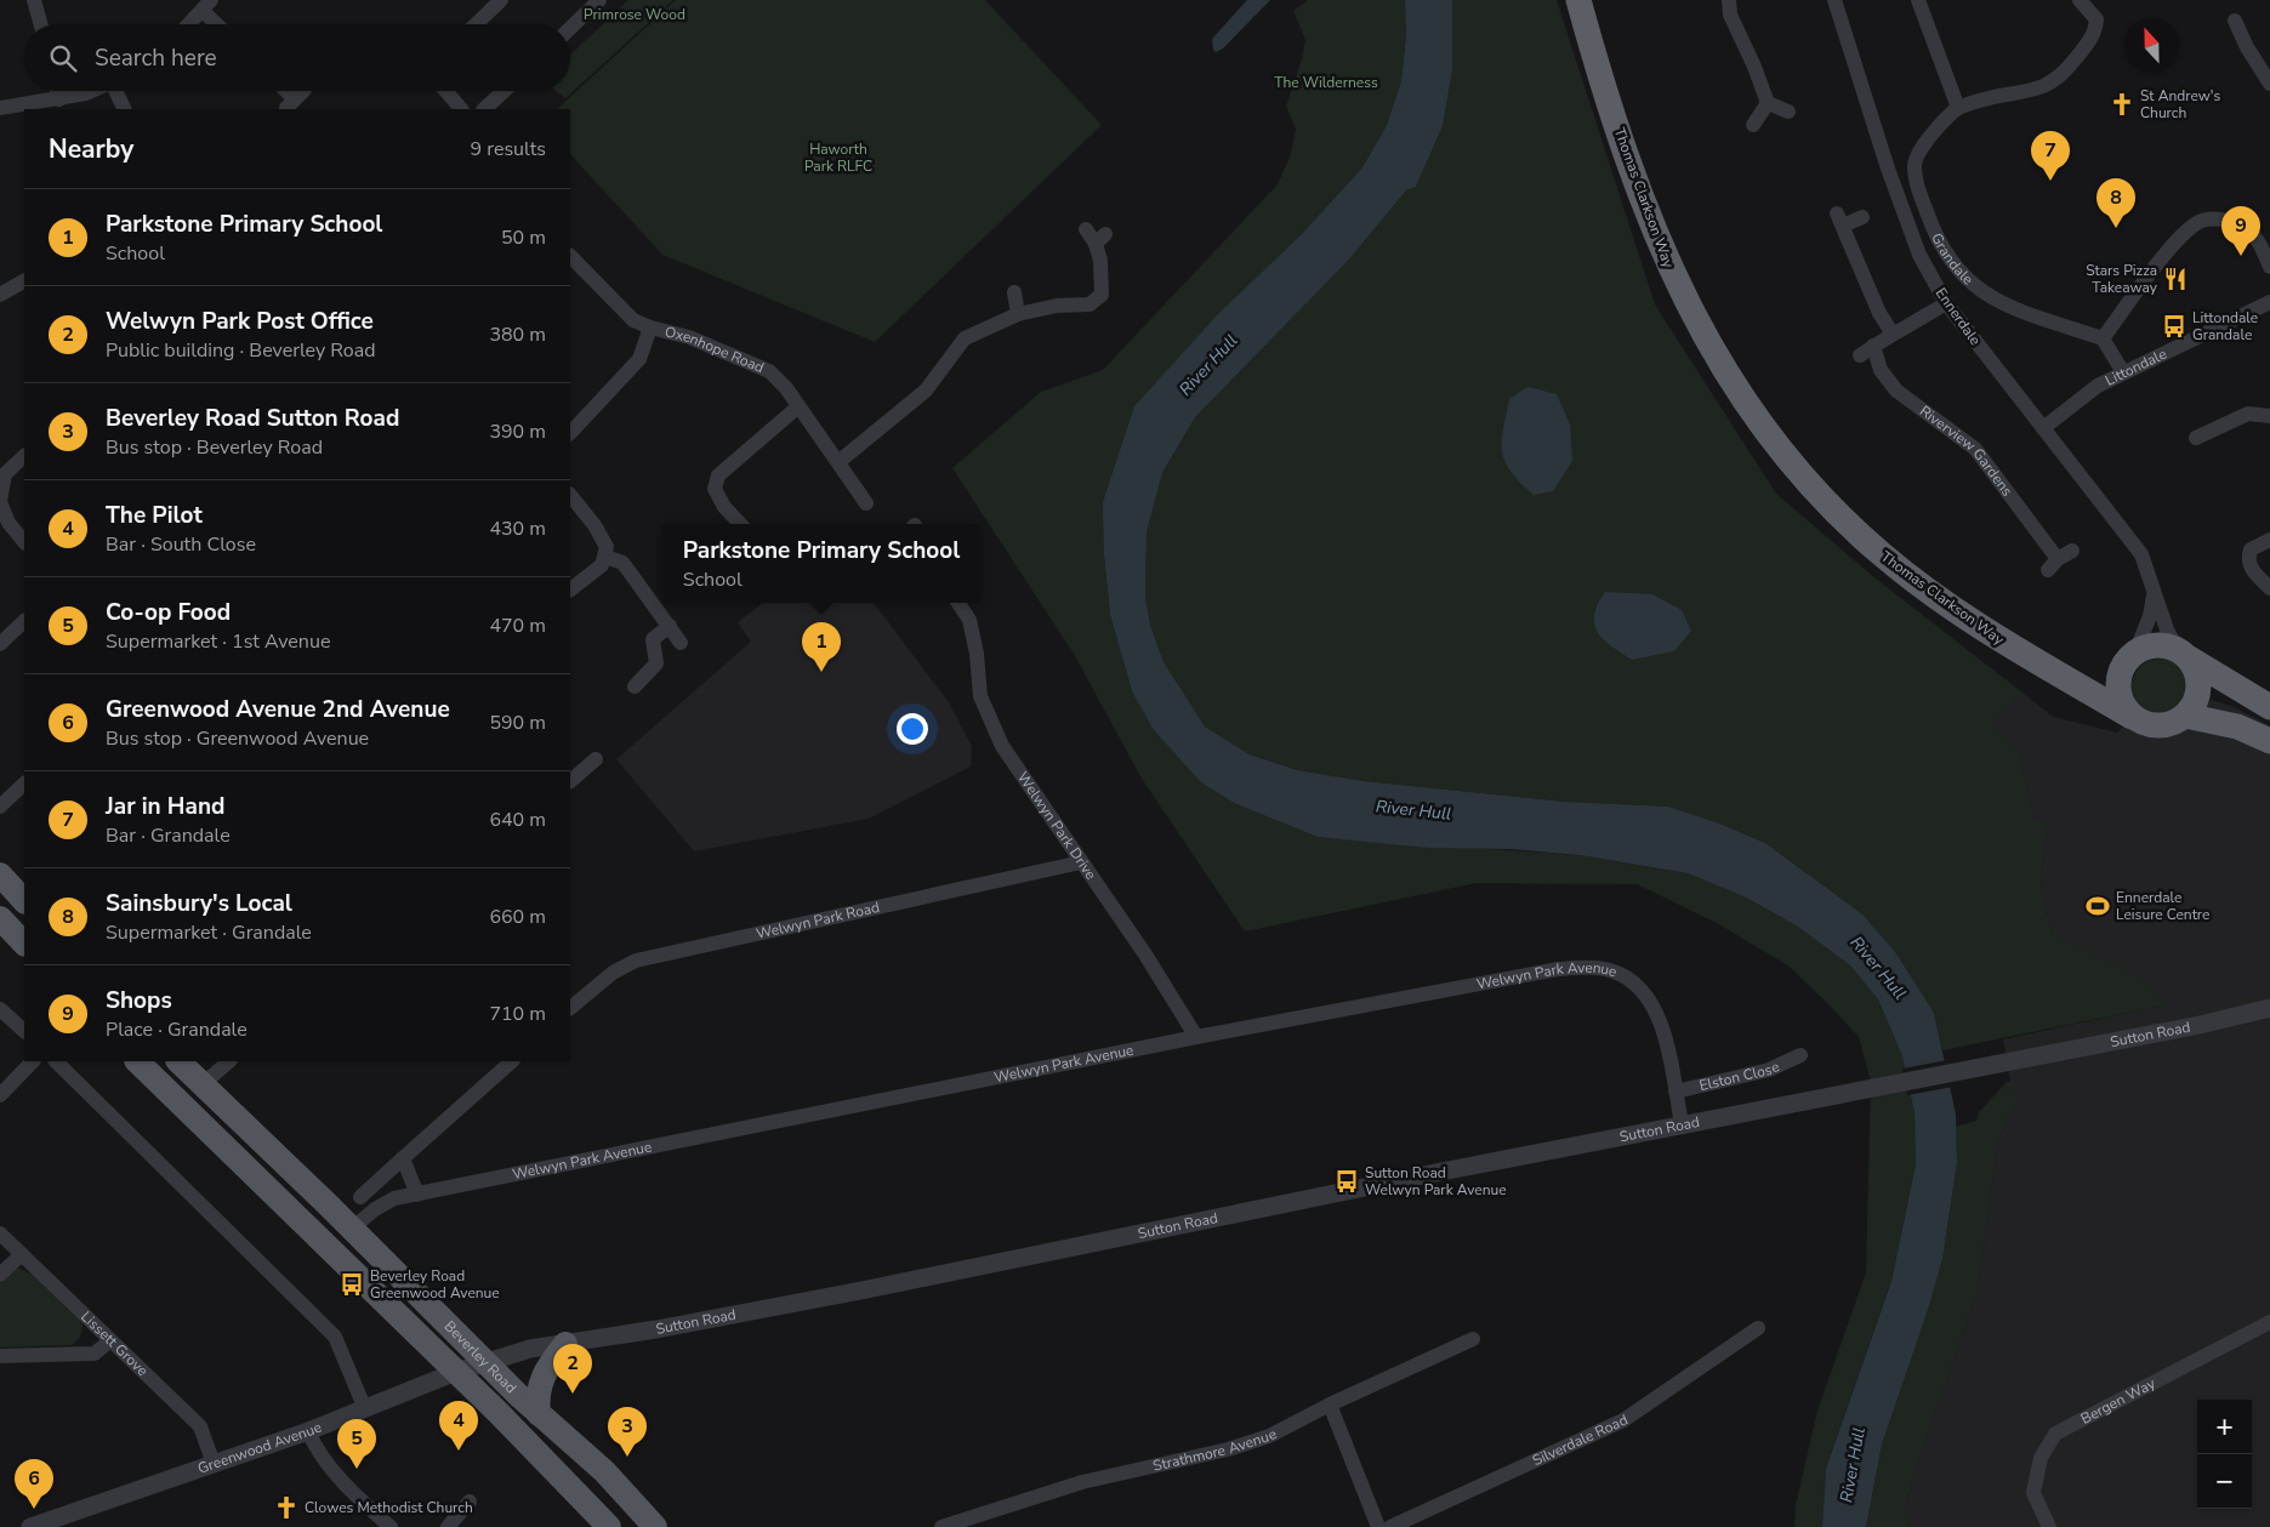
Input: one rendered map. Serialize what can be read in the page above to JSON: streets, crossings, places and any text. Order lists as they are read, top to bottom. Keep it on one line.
{"streets":{"highway":["Thomas Clarkson Way"],"main road":["Beverley Road"],"street":["Grandale","Ennerdale","Oxenhope Road","Littondale","Riverview Gardens","Welwyn Park Drive","Welwyn Park Road","Welwyn Park Avenue","Sutton Road","Elston Close","Lissett Grove","Bergen Way","Silverdale Road","Greenwood Avenue","Strathmore Avenue"]},"crossings":[["Thomas Clarkson Way","Ennerdale"],["Ennerdale","Littondale"],["Ennerdale","Riverview Gardens"],["Welwyn Park Drive","Welwyn Park Road"],["Welwyn Park Drive","Welwyn Park Avenue"],["Welwyn Park Avenue","Sutton Road"],["Welwyn Park Avenue","Elston Close"],["Welwyn Park Avenue","Beverley Road"],["Sutton Road","Beverley Road"],["Sutton Road","Greenwood Avenue"],["Lissett Grove","Greenwood Avenue"],["Beverley Road","Greenwood Avenue"]],"water":["River Hull"],"parks":["Primrose Wood","The Wilderness","Haworth Park RLFC"],"places":{"church":["St Andrew's Church","Clowes Methodist Church"],"restaurant":["Stars Pizza Takeaway"],"bus stop":["Littondale Grandale","Sutton Road Welwyn Park Avenue","Beverley Road Greenwood Avenue"],"sports":["Ennerdale Leisure Centre"]},"north":"top","page":{"search":"Search here","heading":["Nearby","9 results"],"pins":["7","8","9","1","2","4","3","5","6"],"list":[{"mark":"1","name":"Parkstone Primary School","note":"School","value":"50 m"},{"mark":"2","name":"Welwyn Park Post Office","note":"Public building · Beverley Road","value":"380 m"},{"mark":"3","name":"Beverley Road Sutton Road","note":"Bus stop · Beverley Road","value":"390 m"},{"mark":"4","name":"The Pilot","note":"Bar · South Close","value":"430 m"},{"mark":"5","name":"Co-op Food","note":"Supermarket · 1st Avenue","value":"470 m"},{"mark":"6","name":"Greenwood Avenue 2nd Avenue","note":"Bus stop · Greenwood Avenue","value":"590 m"},{"mark":"7","name":"Jar in Hand","note":"Bar · Grandale","value":"640 m"},{"mark":"8","name":"Sainsbury's Local","note":"Supermarket · Grandale","value":"660 m"},{"mark":"9","name":"Shops","note":"Place · Grandale","value":"710 m"}],"popup":["Parkstone Primary School","School"],"map_buttons":["+","−"]}}
